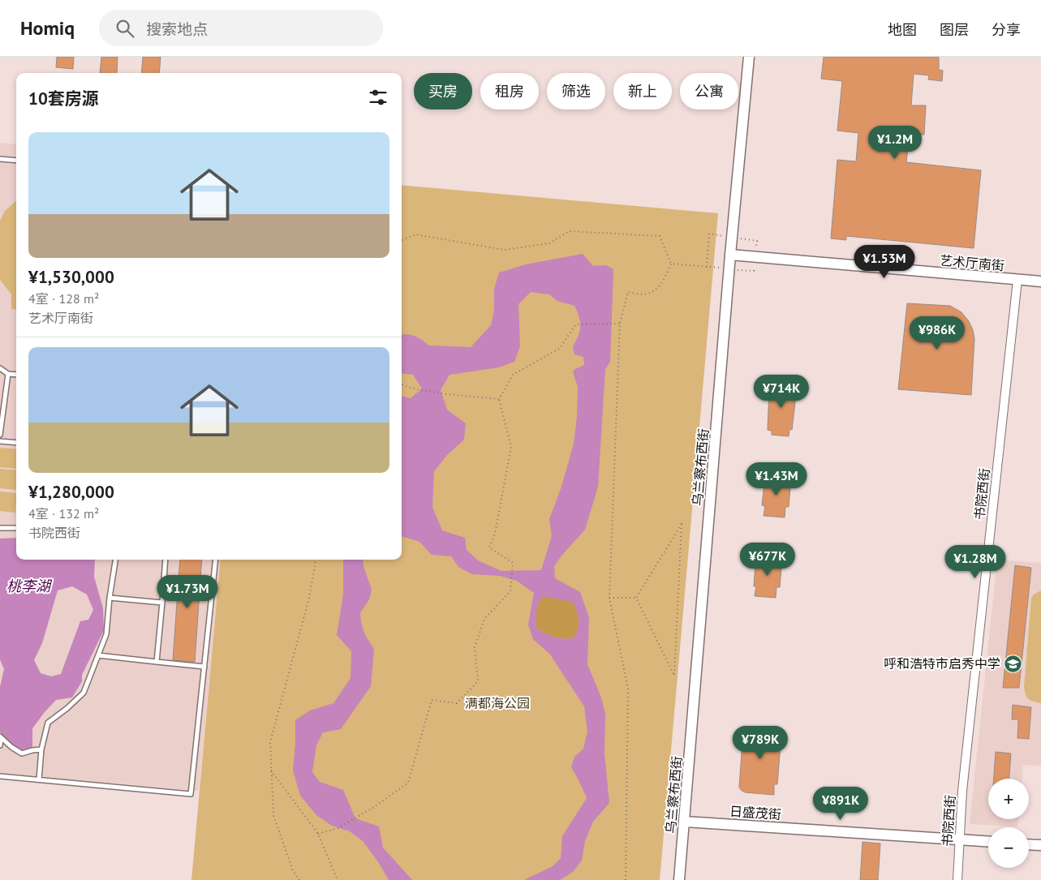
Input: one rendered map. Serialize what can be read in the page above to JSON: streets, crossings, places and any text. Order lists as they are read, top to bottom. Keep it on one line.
{"streets":{"street":["艺术厅南街","乌兰察布西街","书院西街","日盛茂街"]},"crossings":[["艺术厅南街","乌兰察布西街"],["艺术厅南街","书院西街"],["乌兰察布西街","日盛茂街"],["书院西街","日盛茂街"]],"water":["桃李湖"],"parks":["满都海公园"],"places":{"school or university":["呼和浩特市启秀中学"]},"page":{"header":"Homiq","search":"搜索地点","nav":["地图","图层","分享"],"chip":["买房","租房","筛选","新上","公寓"],"heading":"10套房源","list":[{"name":"¥1,530,000","note":"4室 · 128 m² · 艺术厅南街"},{"name":"¥1,280,000","note":"4室 · 132 m² · 书院西街"}],"price":["¥1.2M","¥1.53M","¥986K","¥714K","¥1.43M","¥677K","¥1.28M","¥1.73M","¥789K","¥891K"],"map_buttons":["+","−"]}}
